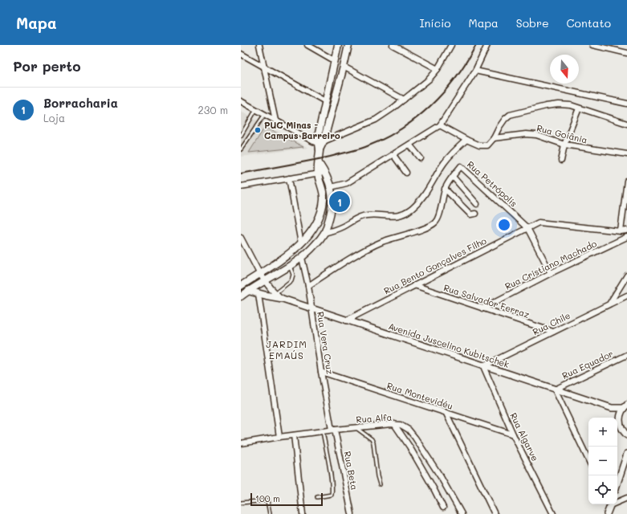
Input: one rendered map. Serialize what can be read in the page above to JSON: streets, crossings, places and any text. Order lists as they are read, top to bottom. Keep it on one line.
{"streets":{"street":["Rua Goiânia","Rua Petrópolis","Rua Cristiano Machado","Rua Bento Gonçalves Filho","Rua Salvador Ferraz","Rua Chile","Rua Vera Cruz","Avenida Juscelino Kubitschek","Rua Equador","Rua Montevidéu","Rua Alfa","Rua Algarve","Rua Beta"]},"crossings":[["Rua Petrópolis","Rua Cristiano Machado"],["Rua Petrópolis","Rua Bento Gonçalves Filho"],["Rua Petrópolis","Rua Vera Cruz"],["Rua Cristiano Machado","Rua Salvador Ferraz"],["Rua Bento Gonçalves Filho","Rua Salvador Ferraz"],["Rua Bento Gonçalves Filho","Avenida Juscelino Kubitschek"],["Rua Salvador Ferraz","Rua Chile"],["Rua Chile","Avenida Juscelino Kubitschek"],["Rua Chile","Rua Algarve"],["Rua Vera Cruz","Avenida Juscelino Kubitschek"],["Rua Vera Cruz","Rua Montevidéu"],["Rua Vera Cruz","Rua Alfa"],["Rua Vera Cruz","Rua Beta"],["Avenida Juscelino Kubitschek","Rua Equador"],["Avenida Juscelino Kubitschek","Rua Algarve"],["Rua Montevidéu","Rua Algarve"],["Rua Alfa","Rua Beta"]],"districts":["JARDIM EMAÚS"],"places":["PUC Minas - Campus Barreiro"],"scale_bar":"100 m","north":"bottom","page":{"header":"Mapa","nav":["Início","Mapa","Sobre","Contato"],"heading":"Por perto","list":[{"mark":"1","name":"Borracharia","note":"Loja","value":"230 m"}],"pins":"1","map_buttons":["+","−"],"scale":"100 m"}}
